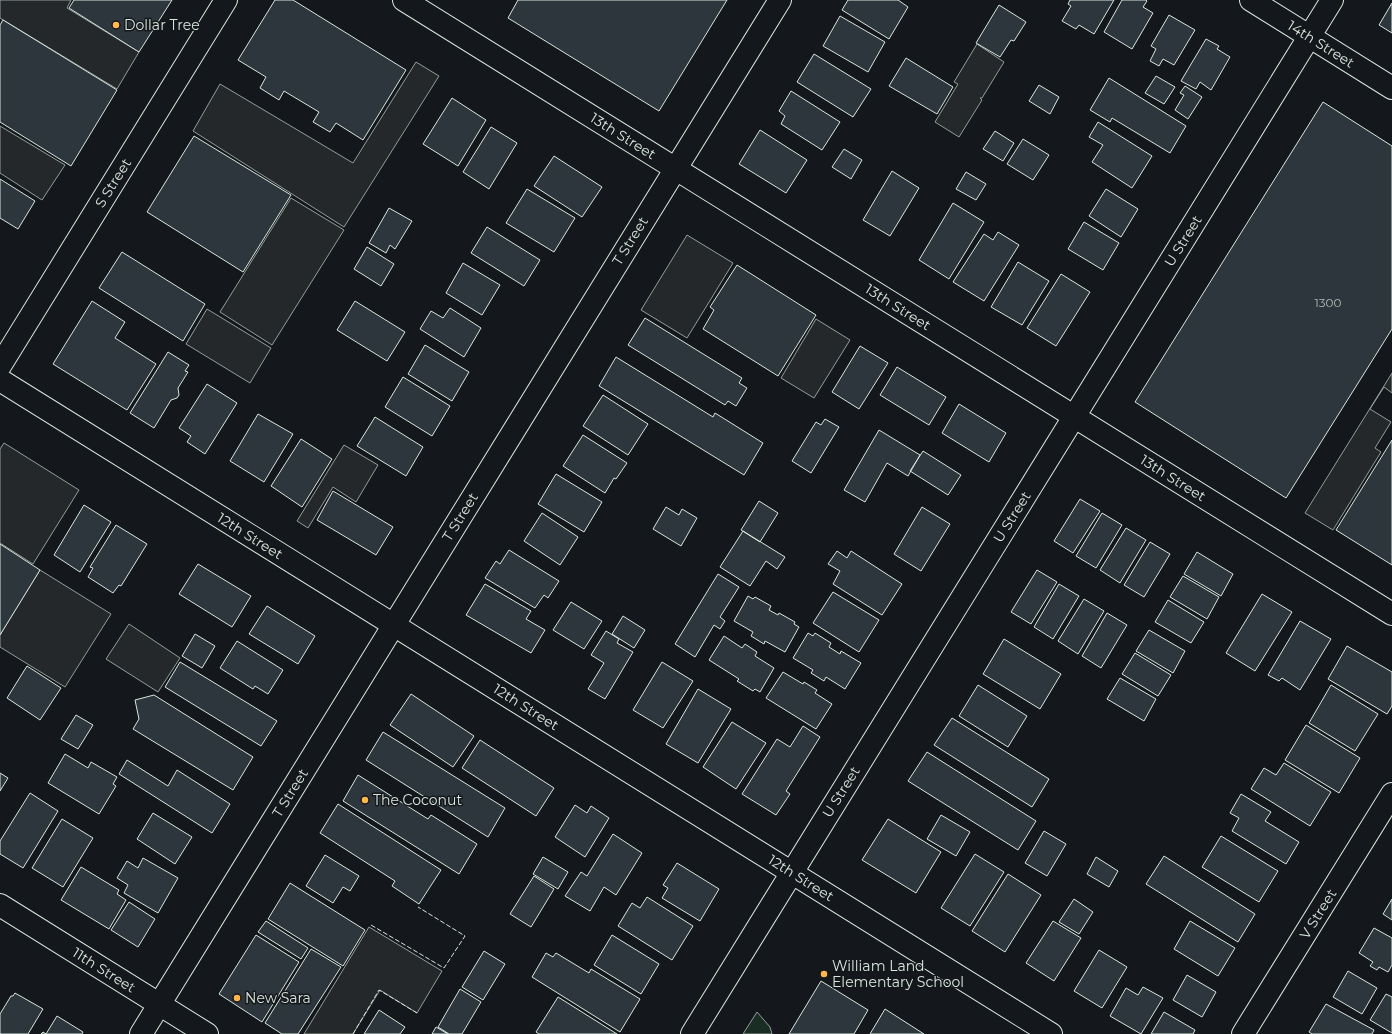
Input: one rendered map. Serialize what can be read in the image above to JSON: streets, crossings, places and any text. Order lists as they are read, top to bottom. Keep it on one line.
{"streets":{"street":["14th Street","13th Street","S Street","T Street","U Street","12th Street","V Street","11th Street"]},"crossings":[["14th Street","U Street"],["13th Street","T Street"],["13th Street","U Street"],["T Street","12th Street"],["T Street","11th Street"],["U Street","12th Street"]],"places":["Dollar Tree","The Coconut","William Land Elementary School","New Sara"],"house_numbers":["1300"]}
